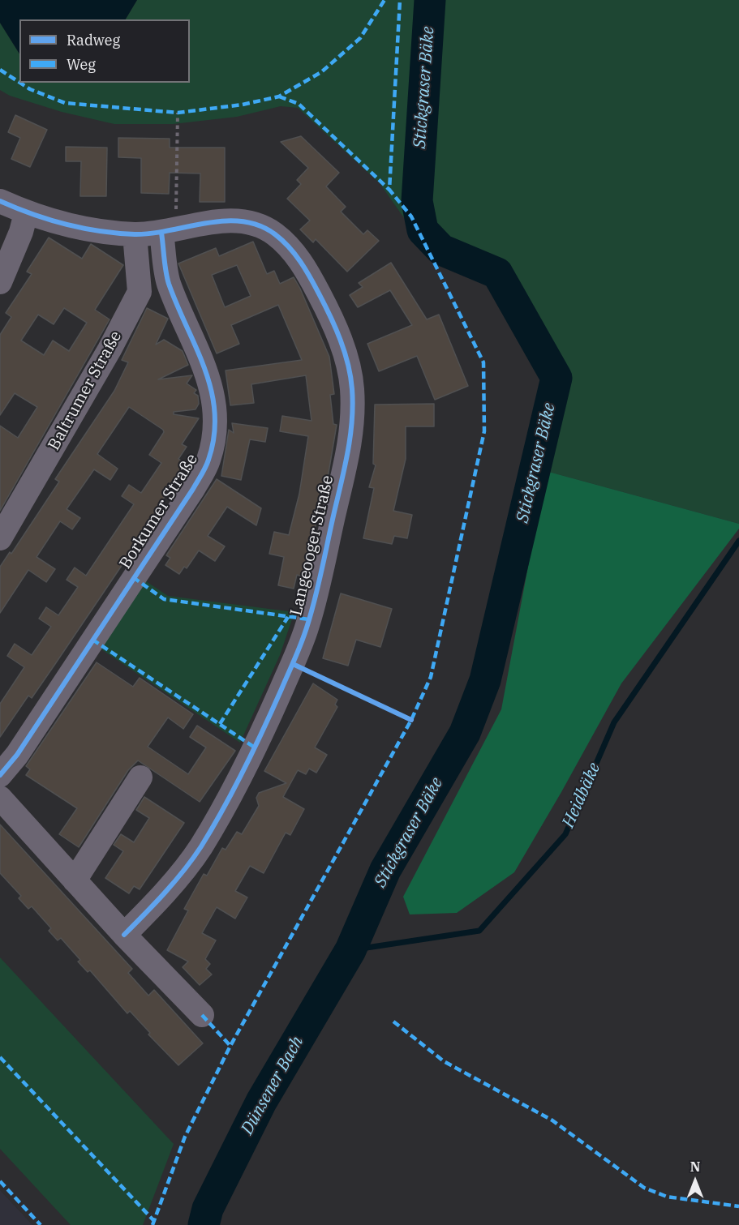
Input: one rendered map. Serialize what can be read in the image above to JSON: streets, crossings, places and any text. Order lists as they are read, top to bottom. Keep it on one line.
{"streets":{"street":["Baltrumer Straße","Borkumer Straße","Langeooger Straße"]},"crossings":[["Baltrumer Straße","Langeooger Straße"],["Borkumer Straße","Langeooger Straße"]],"water":["Stickgraser Bäke","Heidbäke","Dünsener Bach"],"legend":["Radweg","Weg"],"north":"top"}
